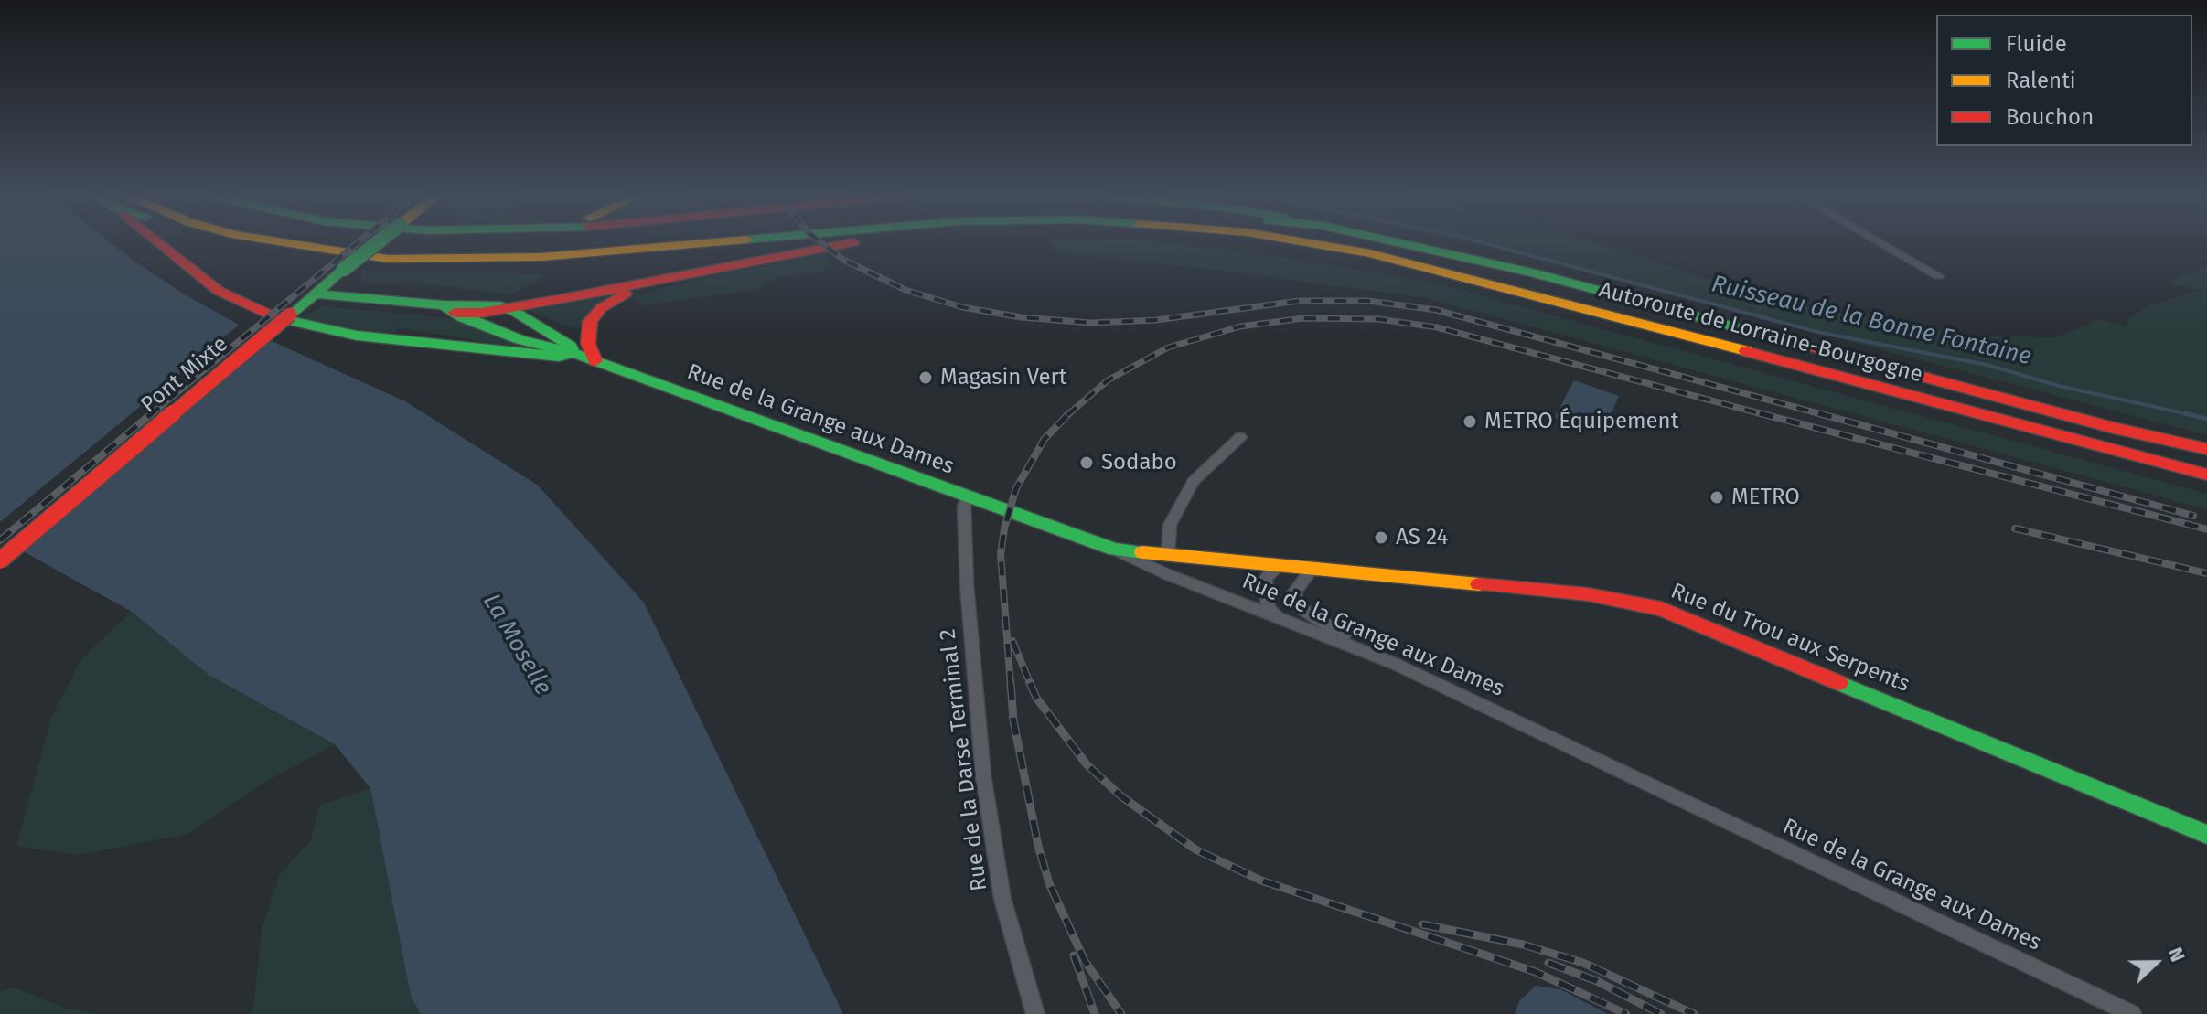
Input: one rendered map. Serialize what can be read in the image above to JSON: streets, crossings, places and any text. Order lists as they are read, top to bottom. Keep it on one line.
{"streets":{"main road":["Autoroute de Lorraine-Bourgogne","Pont Mixte","Rue de la Grange aux Dames","Rue du Trou aux Serpents"],"street":["Rue de la Darse Terminal 2"]},"crossings":[["Rue de la Grange aux Dames","Rue du Trou aux Serpents"],["Rue de la Grange aux Dames","Rue de la Darse Terminal 2"]],"water":["Ruisseau de la Bonne Fontaine","La Moselle"],"places":["Magasin Vert","METRO Équipement","Sodabo","METRO","AS 24"],"legend":["Fluide","Ralenti","Bouchon"],"north":"right"}
